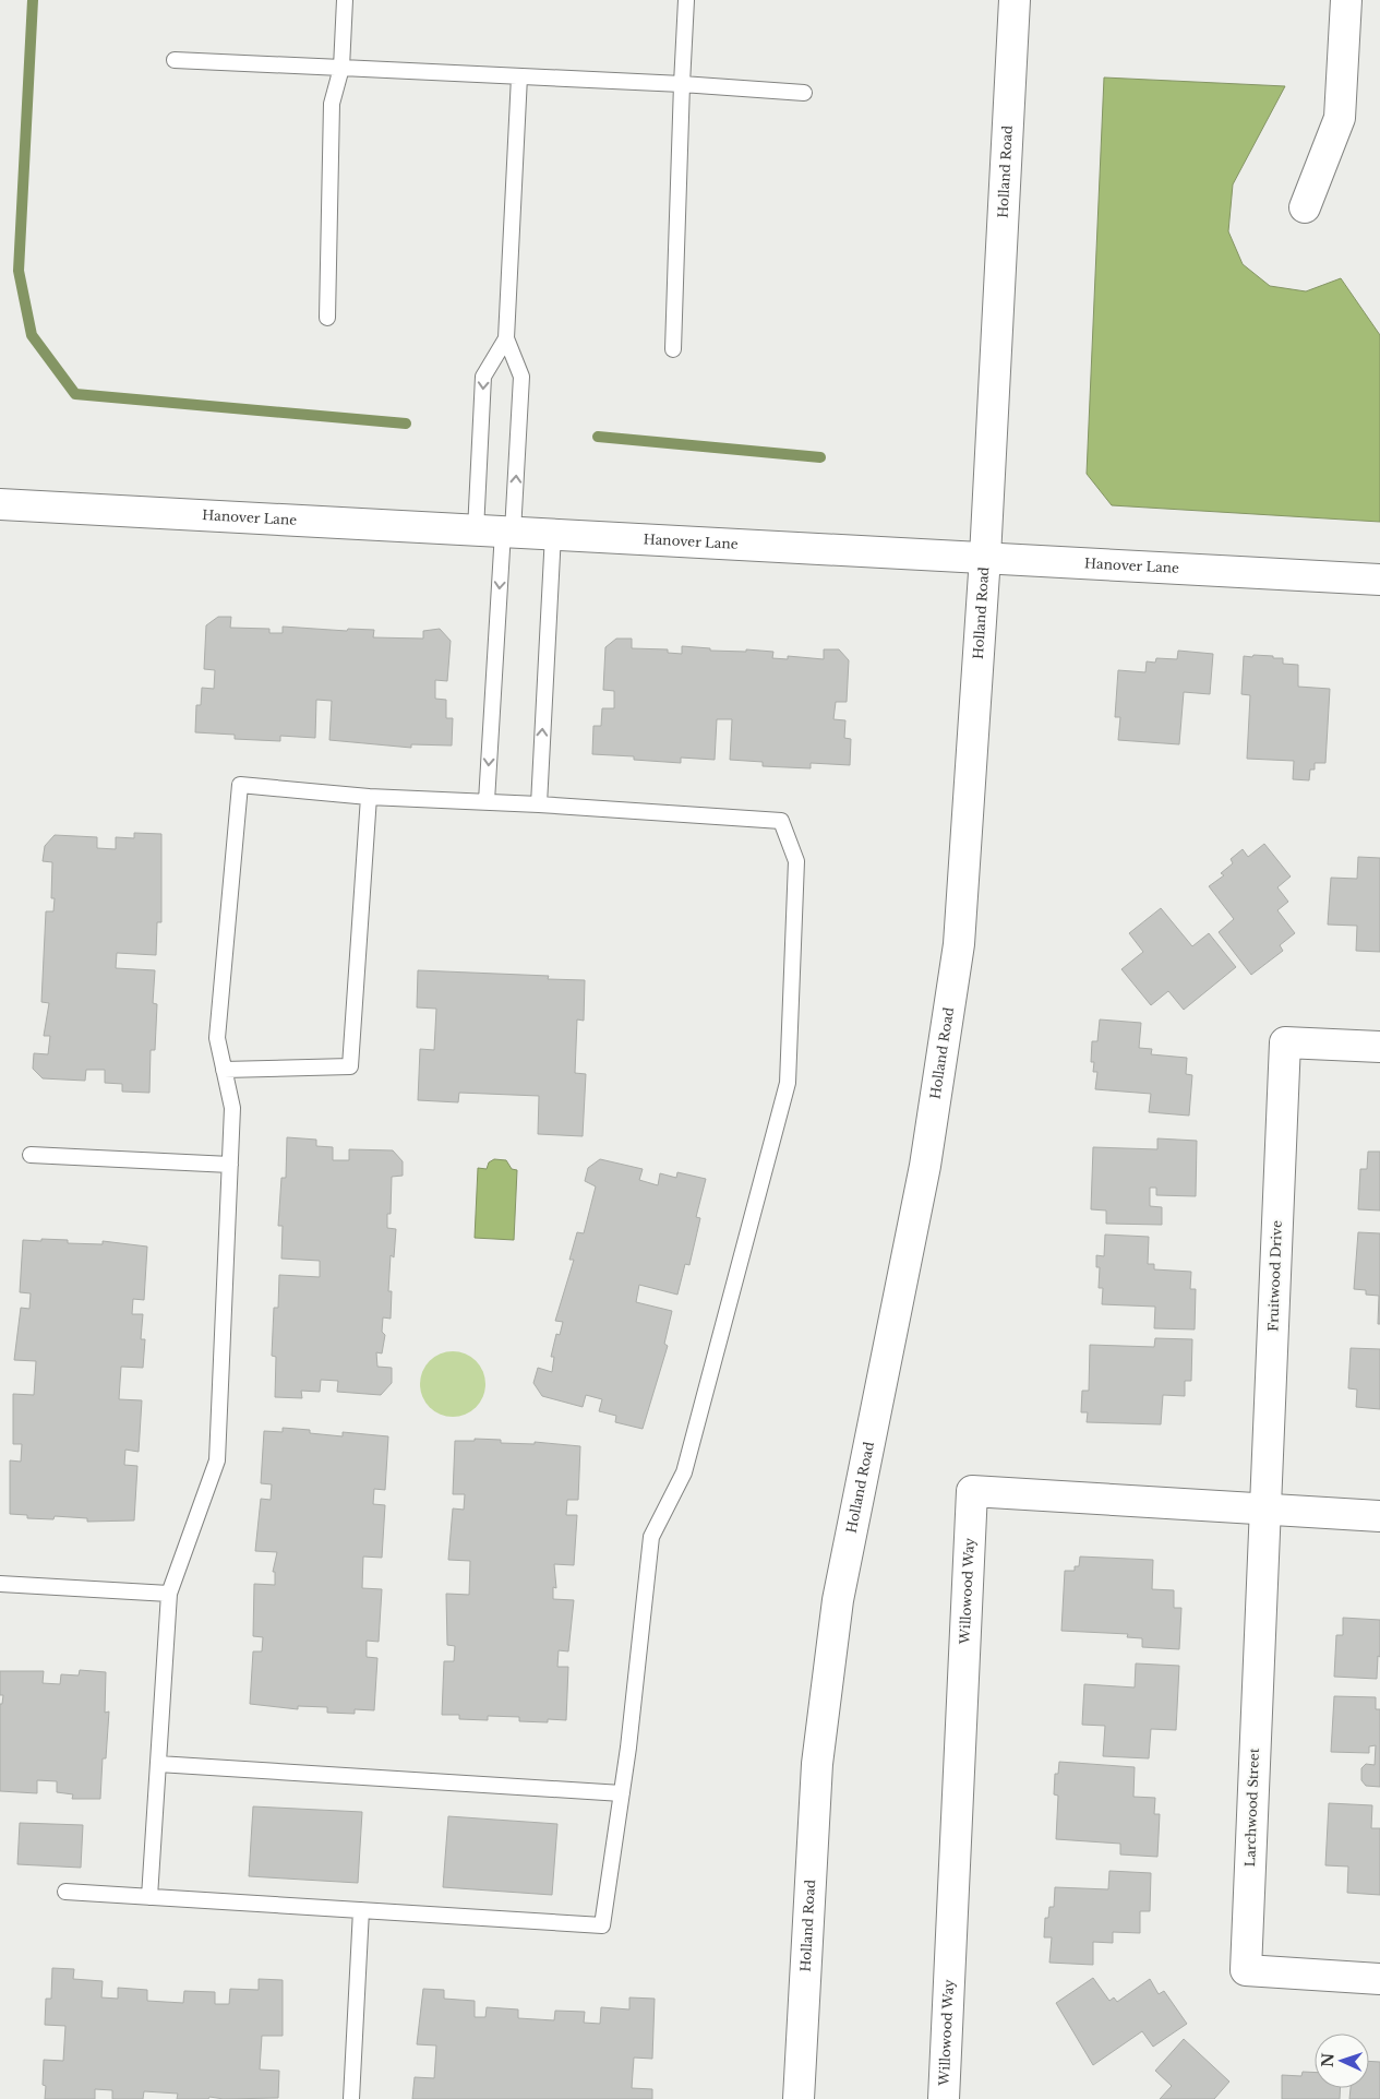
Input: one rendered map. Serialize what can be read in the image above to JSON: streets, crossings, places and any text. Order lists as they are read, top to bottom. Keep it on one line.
{"streets":{"street":["Holland Road","Hanover Lane","Fruitwood Drive","Willowood Way","Larchwood Street"]},"crossings":[["Holland Road","Hanover Lane"],["Fruitwood Drive","Willowood Way"],["Fruitwood Drive","Larchwood Street"],["Willowood Way","Larchwood Street"]],"north":"left"}
